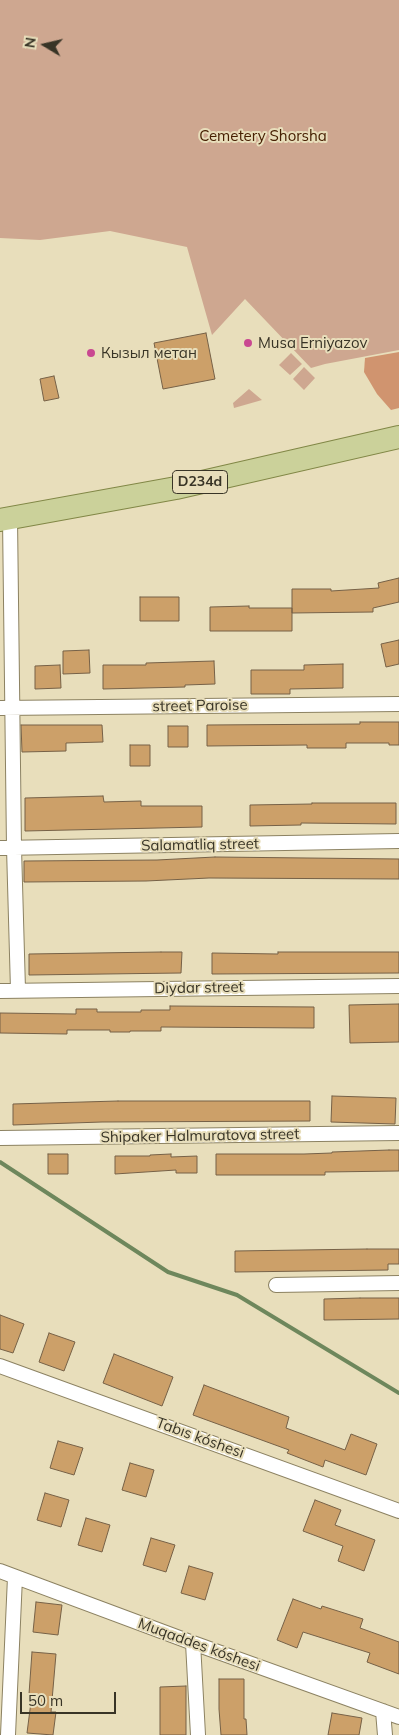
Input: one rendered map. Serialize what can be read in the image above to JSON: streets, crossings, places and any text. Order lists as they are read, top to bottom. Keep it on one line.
{"streets":{"main road":["D234d"],"street":["street Paroise","Salamatliq street","Diydar street","Shipaker Halmuratova street","Tabıs kóshesi","Muqaddes kóshesi"]},"parks":["Cemetery Shorsha"],"places":["Musa Erniyazov","Кызыл метан"],"scale_bar":"50 m","north":"left"}
